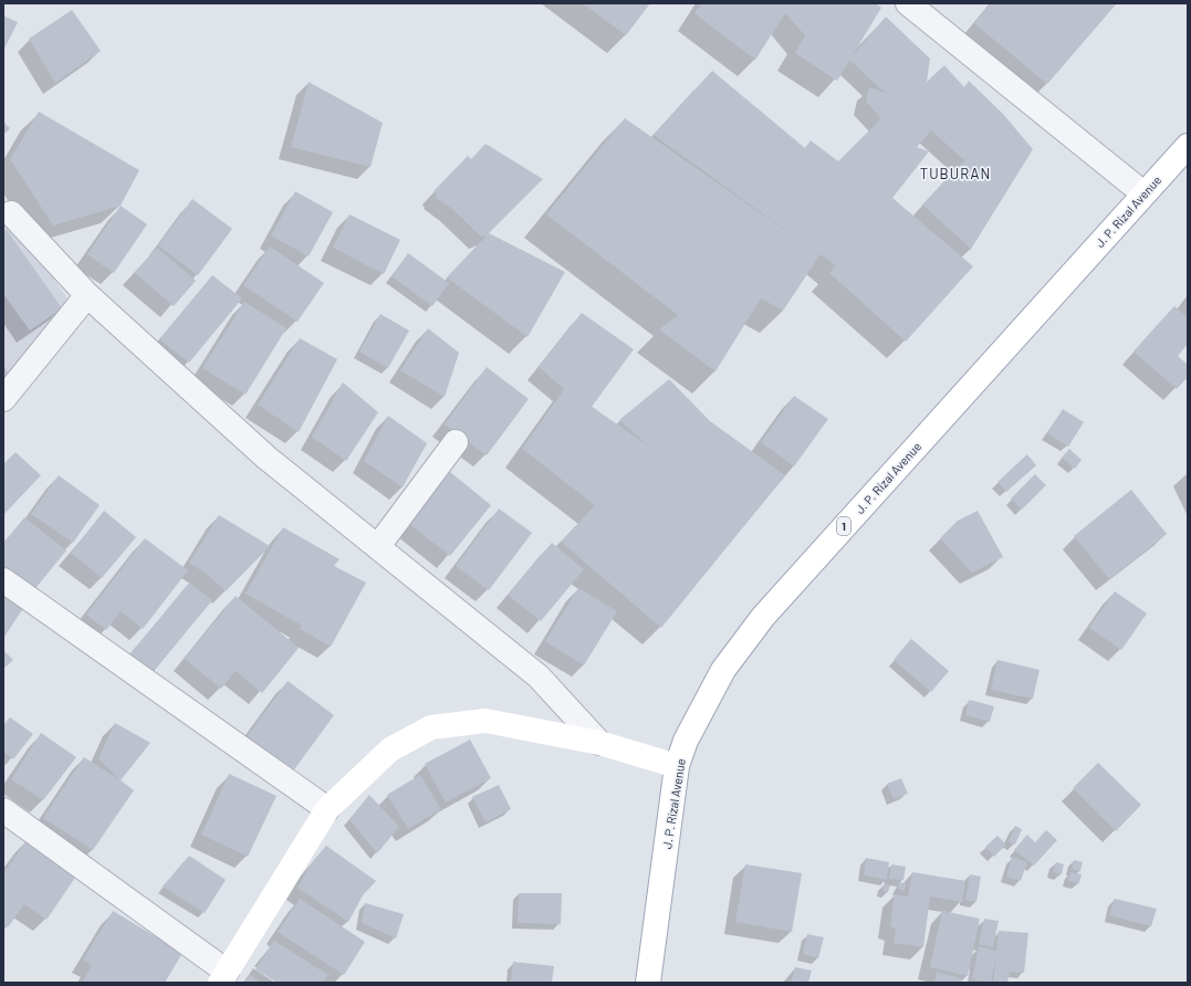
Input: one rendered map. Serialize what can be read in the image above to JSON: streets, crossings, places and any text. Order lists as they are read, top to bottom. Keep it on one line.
{"streets":{"main road":["J. P. Rizal Avenue","1"]},"districts":["TUBURAN"]}
